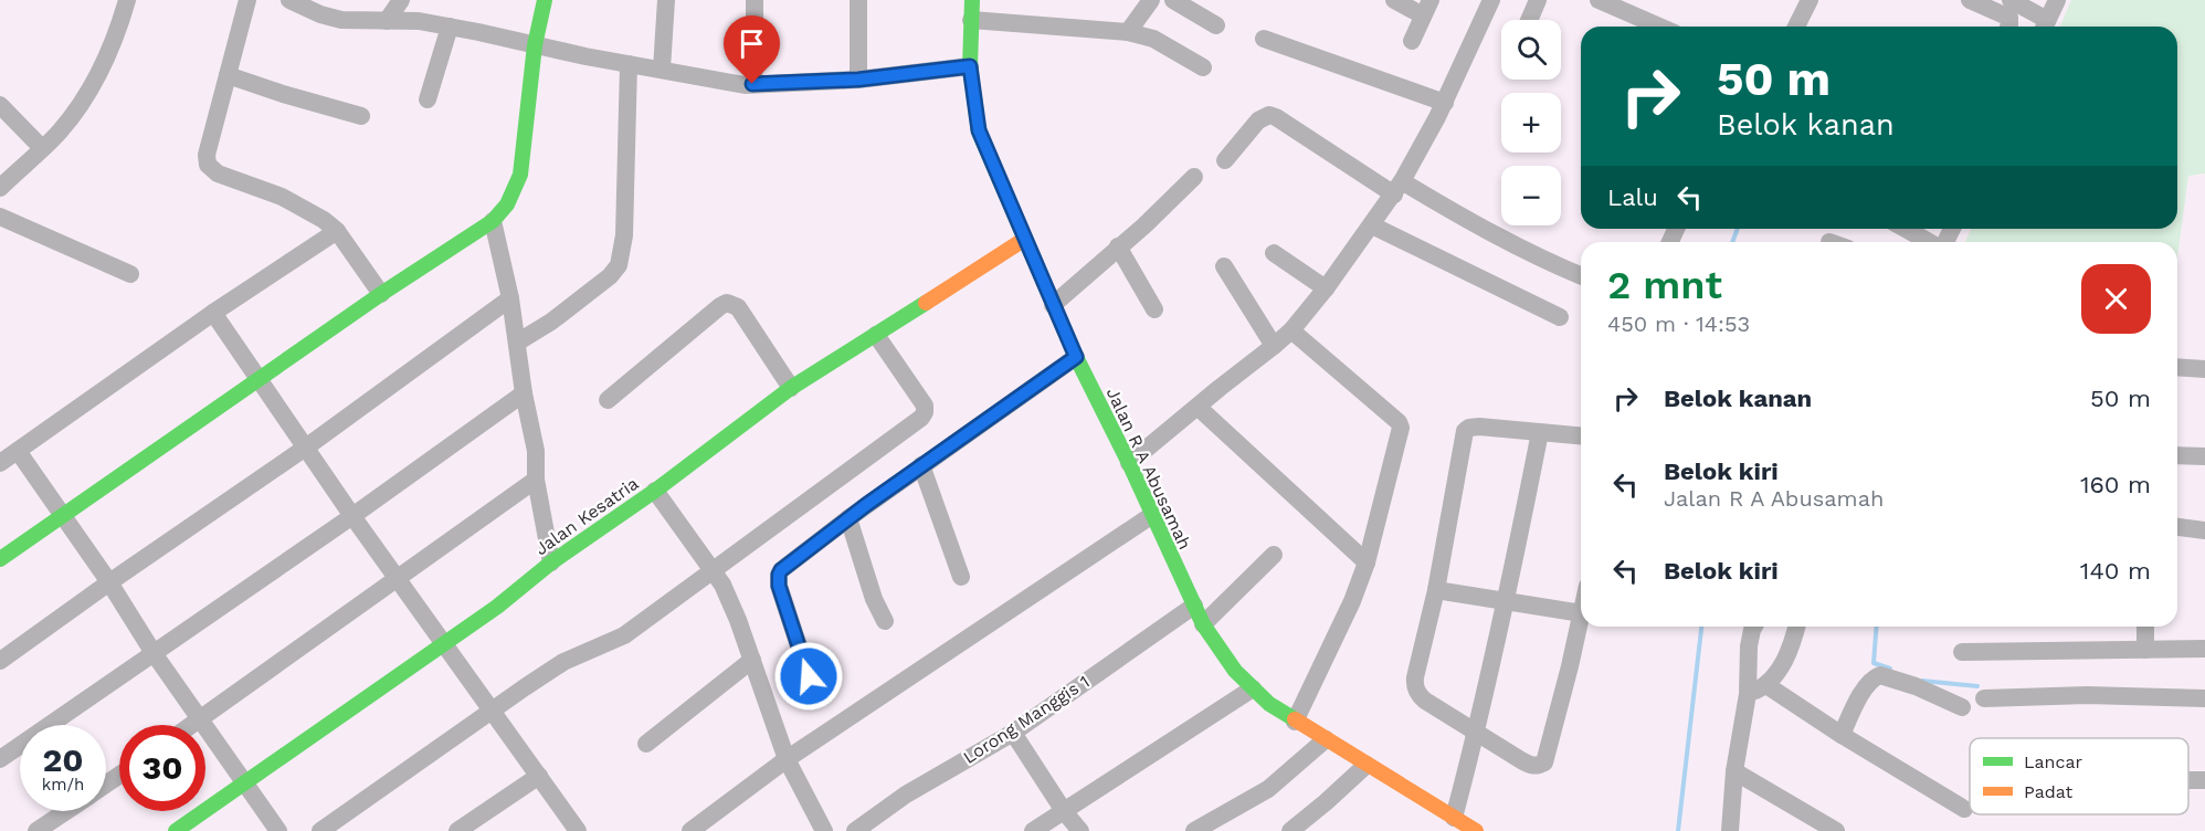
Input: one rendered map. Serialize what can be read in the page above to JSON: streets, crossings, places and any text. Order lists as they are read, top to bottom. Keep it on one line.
{"streets":{"street":["Jalan R A Abusamah","Jalan Kesatria","Lorong Manggis 1"]},"crossings":[["Jalan R A Abusamah","Jalan Kesatria"],["Jalan R A Abusamah","Lorong Manggis 1"]],"legend":["Lancar","Padat"],"page":{"map_buttons":["+","−"],"turn":["50 m","Belok kanan"],"then":"Lalu","heading":["2 mnt","450 m · 14:53"],"list":[{"name":"Belok kanan","value":"50 m"},{"name":"Belok kiri","note":"Jalan R A Abusamah","value":"160 m"},{"name":"Belok kiri","value":"140 m"}],"speed":"20 km/h","limit":"30"}}
